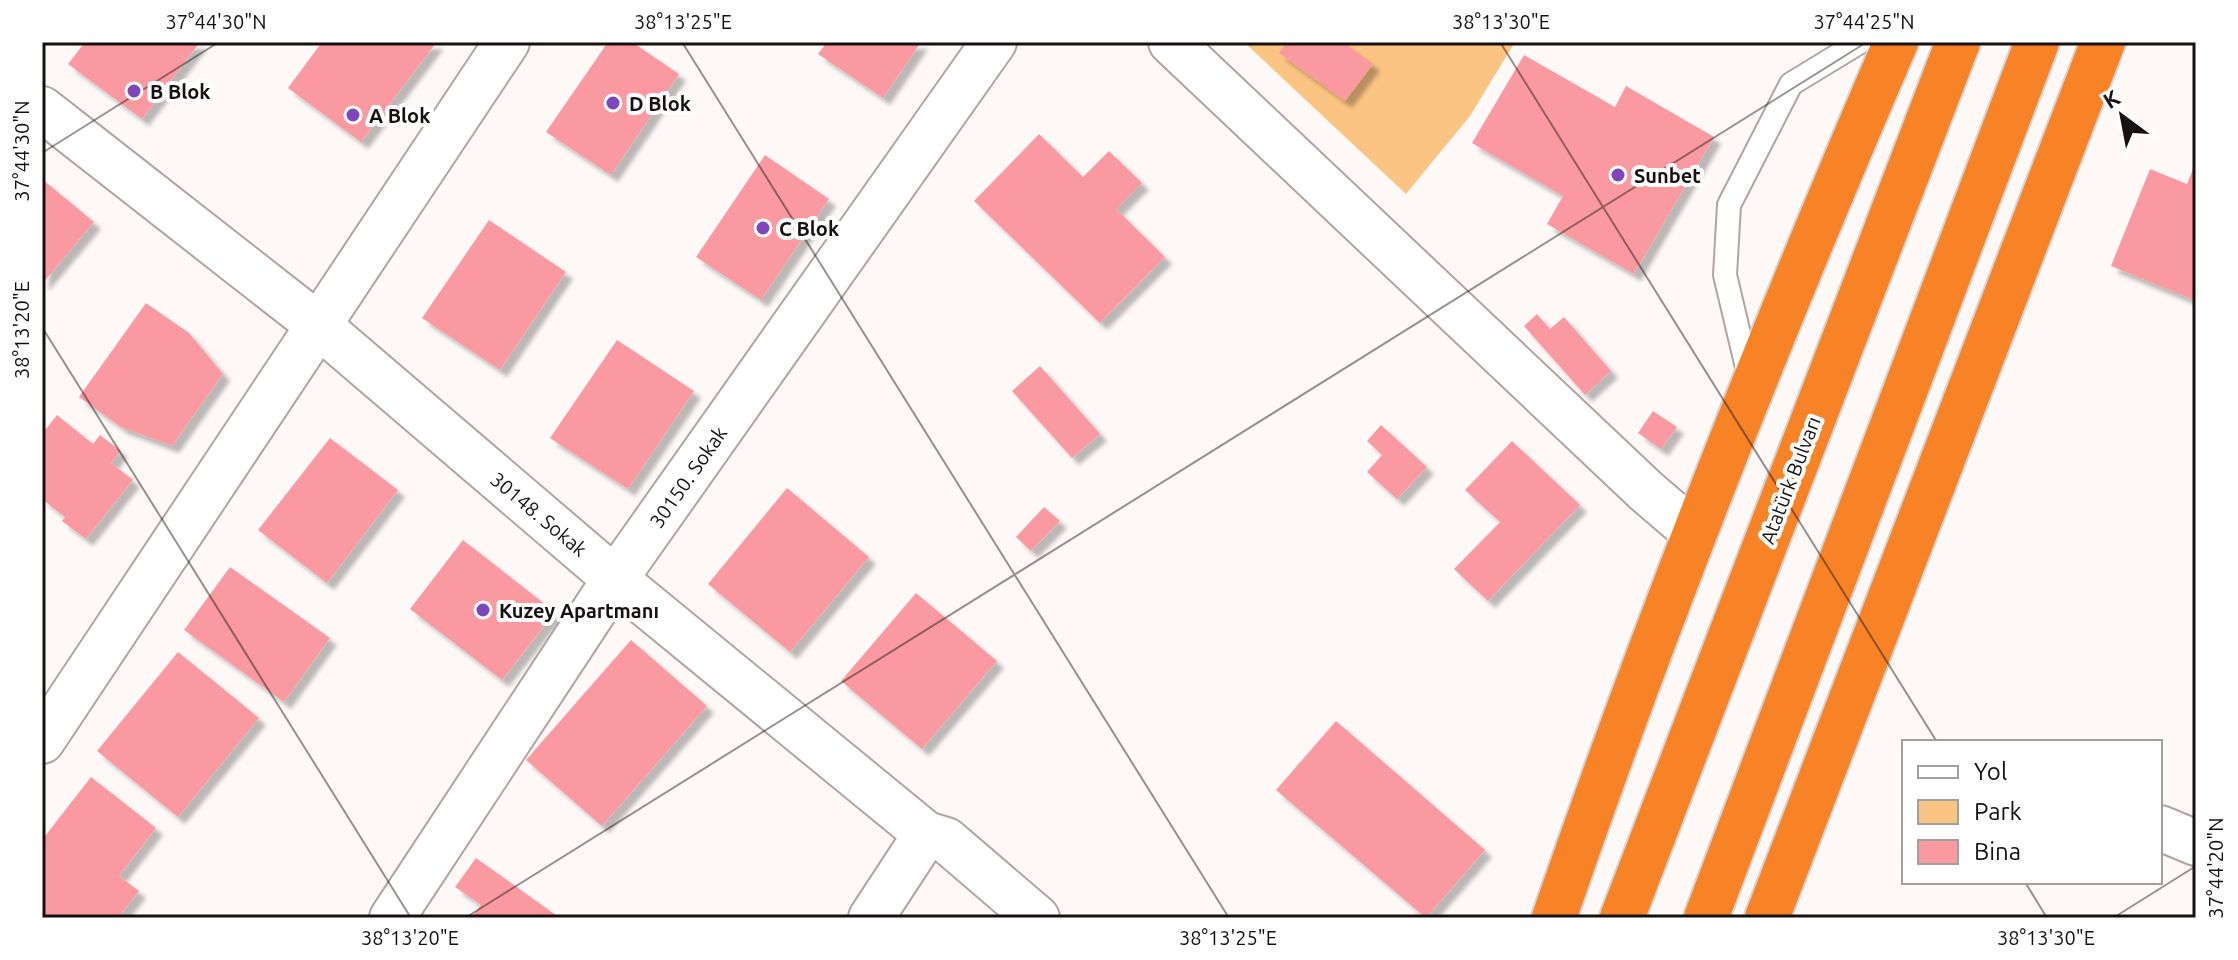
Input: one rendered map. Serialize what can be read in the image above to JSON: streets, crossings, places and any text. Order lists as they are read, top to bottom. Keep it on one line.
{"streets":{"highway":["Atatürk Bulvarı"],"street":["30150. Sokak","30148. Sokak"]},"crossings":[["30150. Sokak","30148. Sokak"]],"places":["B Blok","D Blok","A Blok","Sunbet","C Blok","Kuzey Apartmanı"],"legend":["Yol","Park","Bina"],"north":"top left","coordinates":["37°44'30\"N","38°13'25\"E","38°13'30\"E","37°44'25\"N","38°13'20\"E","37°44'20\"N"]}
